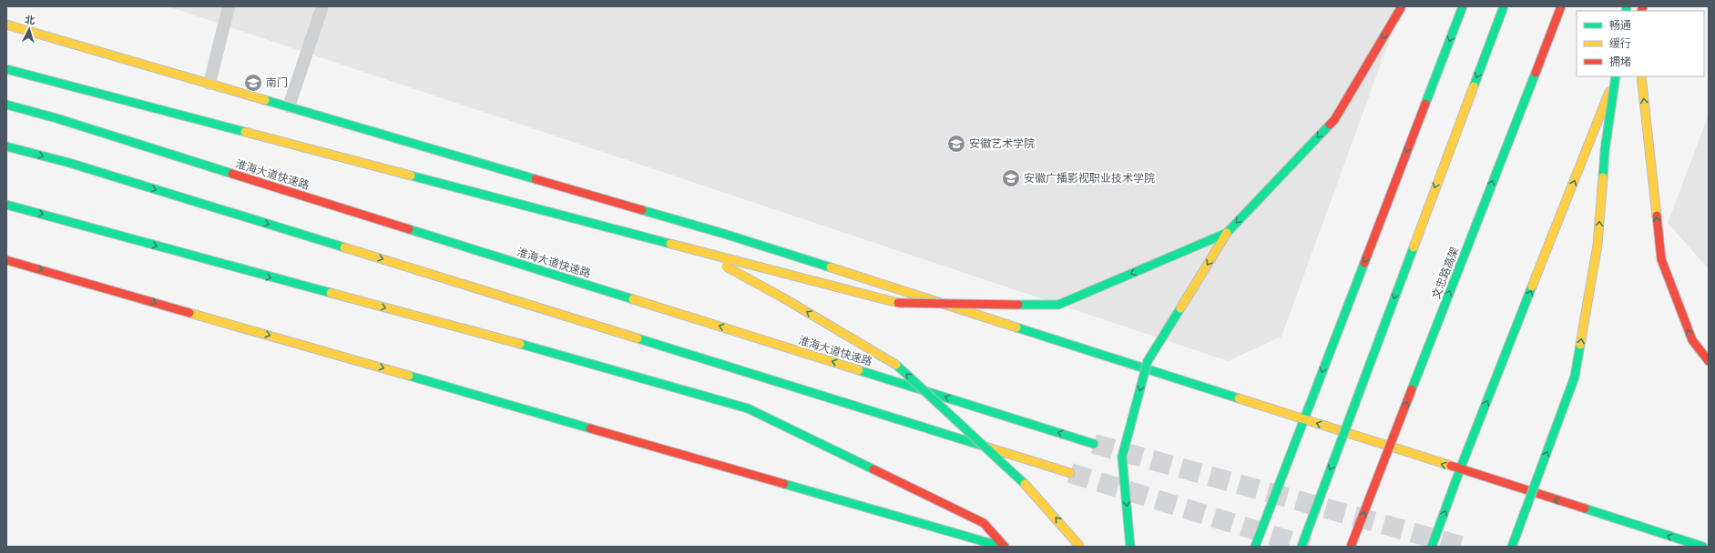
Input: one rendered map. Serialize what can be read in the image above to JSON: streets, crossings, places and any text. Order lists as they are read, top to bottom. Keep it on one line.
{"streets":{"highway":["淮海大道快速路","文忠路高架"]},"places":{"school or university":["南门","安徽艺术学院","安徽广播影视职业技术学院"]},"legend":["畅通","缓行","拥堵"],"north":"top"}
